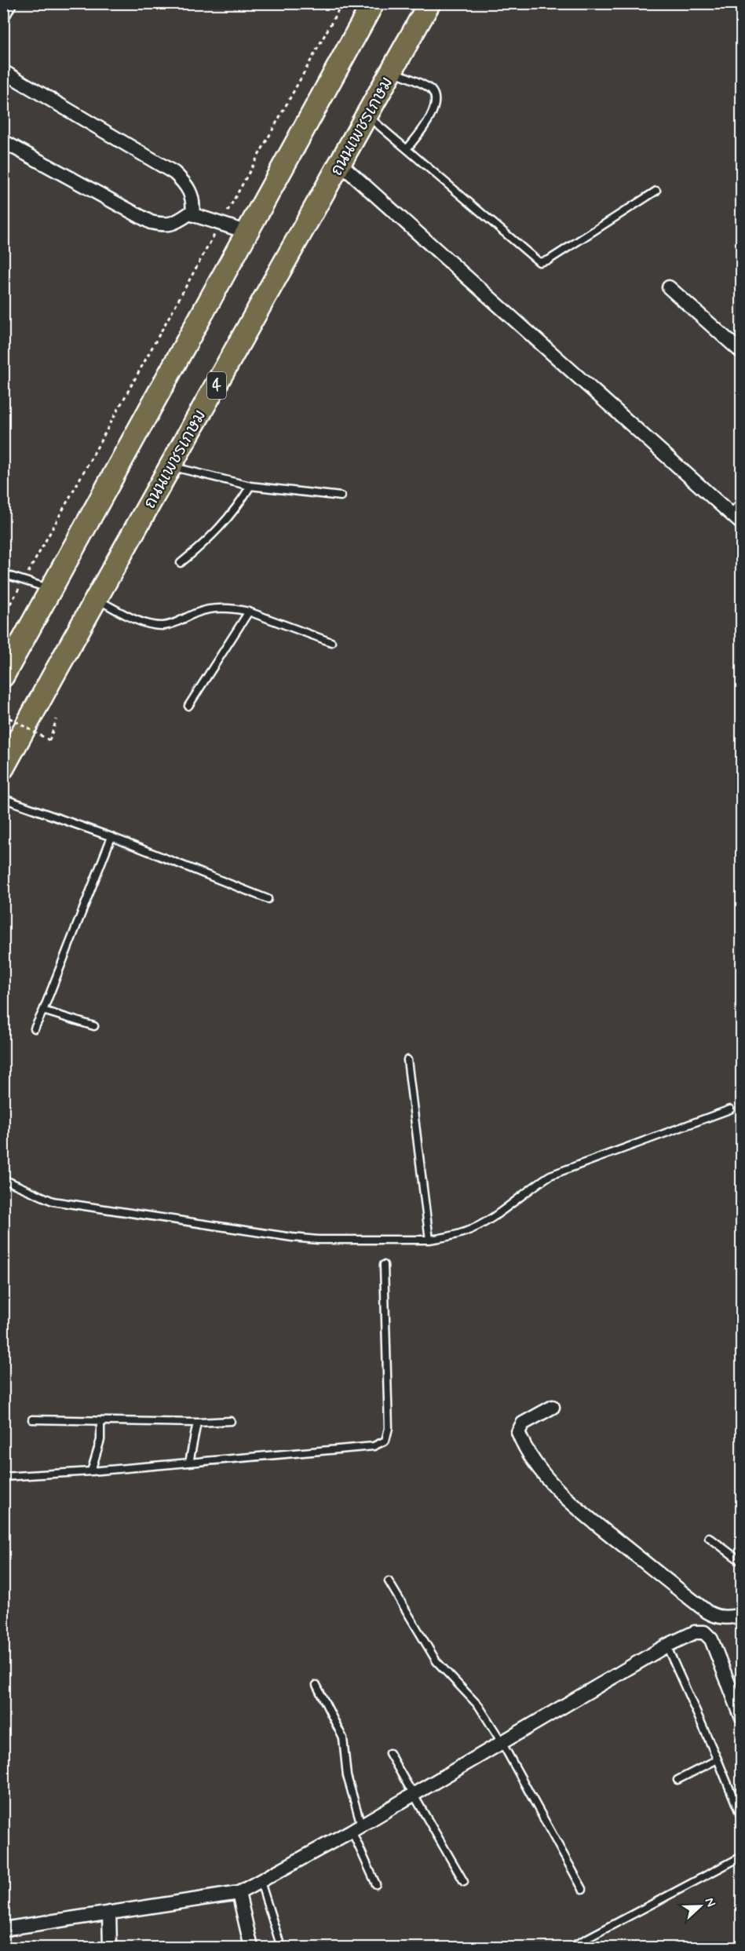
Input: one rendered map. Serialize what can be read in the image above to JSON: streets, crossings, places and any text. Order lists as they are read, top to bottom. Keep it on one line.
{"streets":{"main road":["ถนนเพชรเกษม","4"]},"north":"right"}
